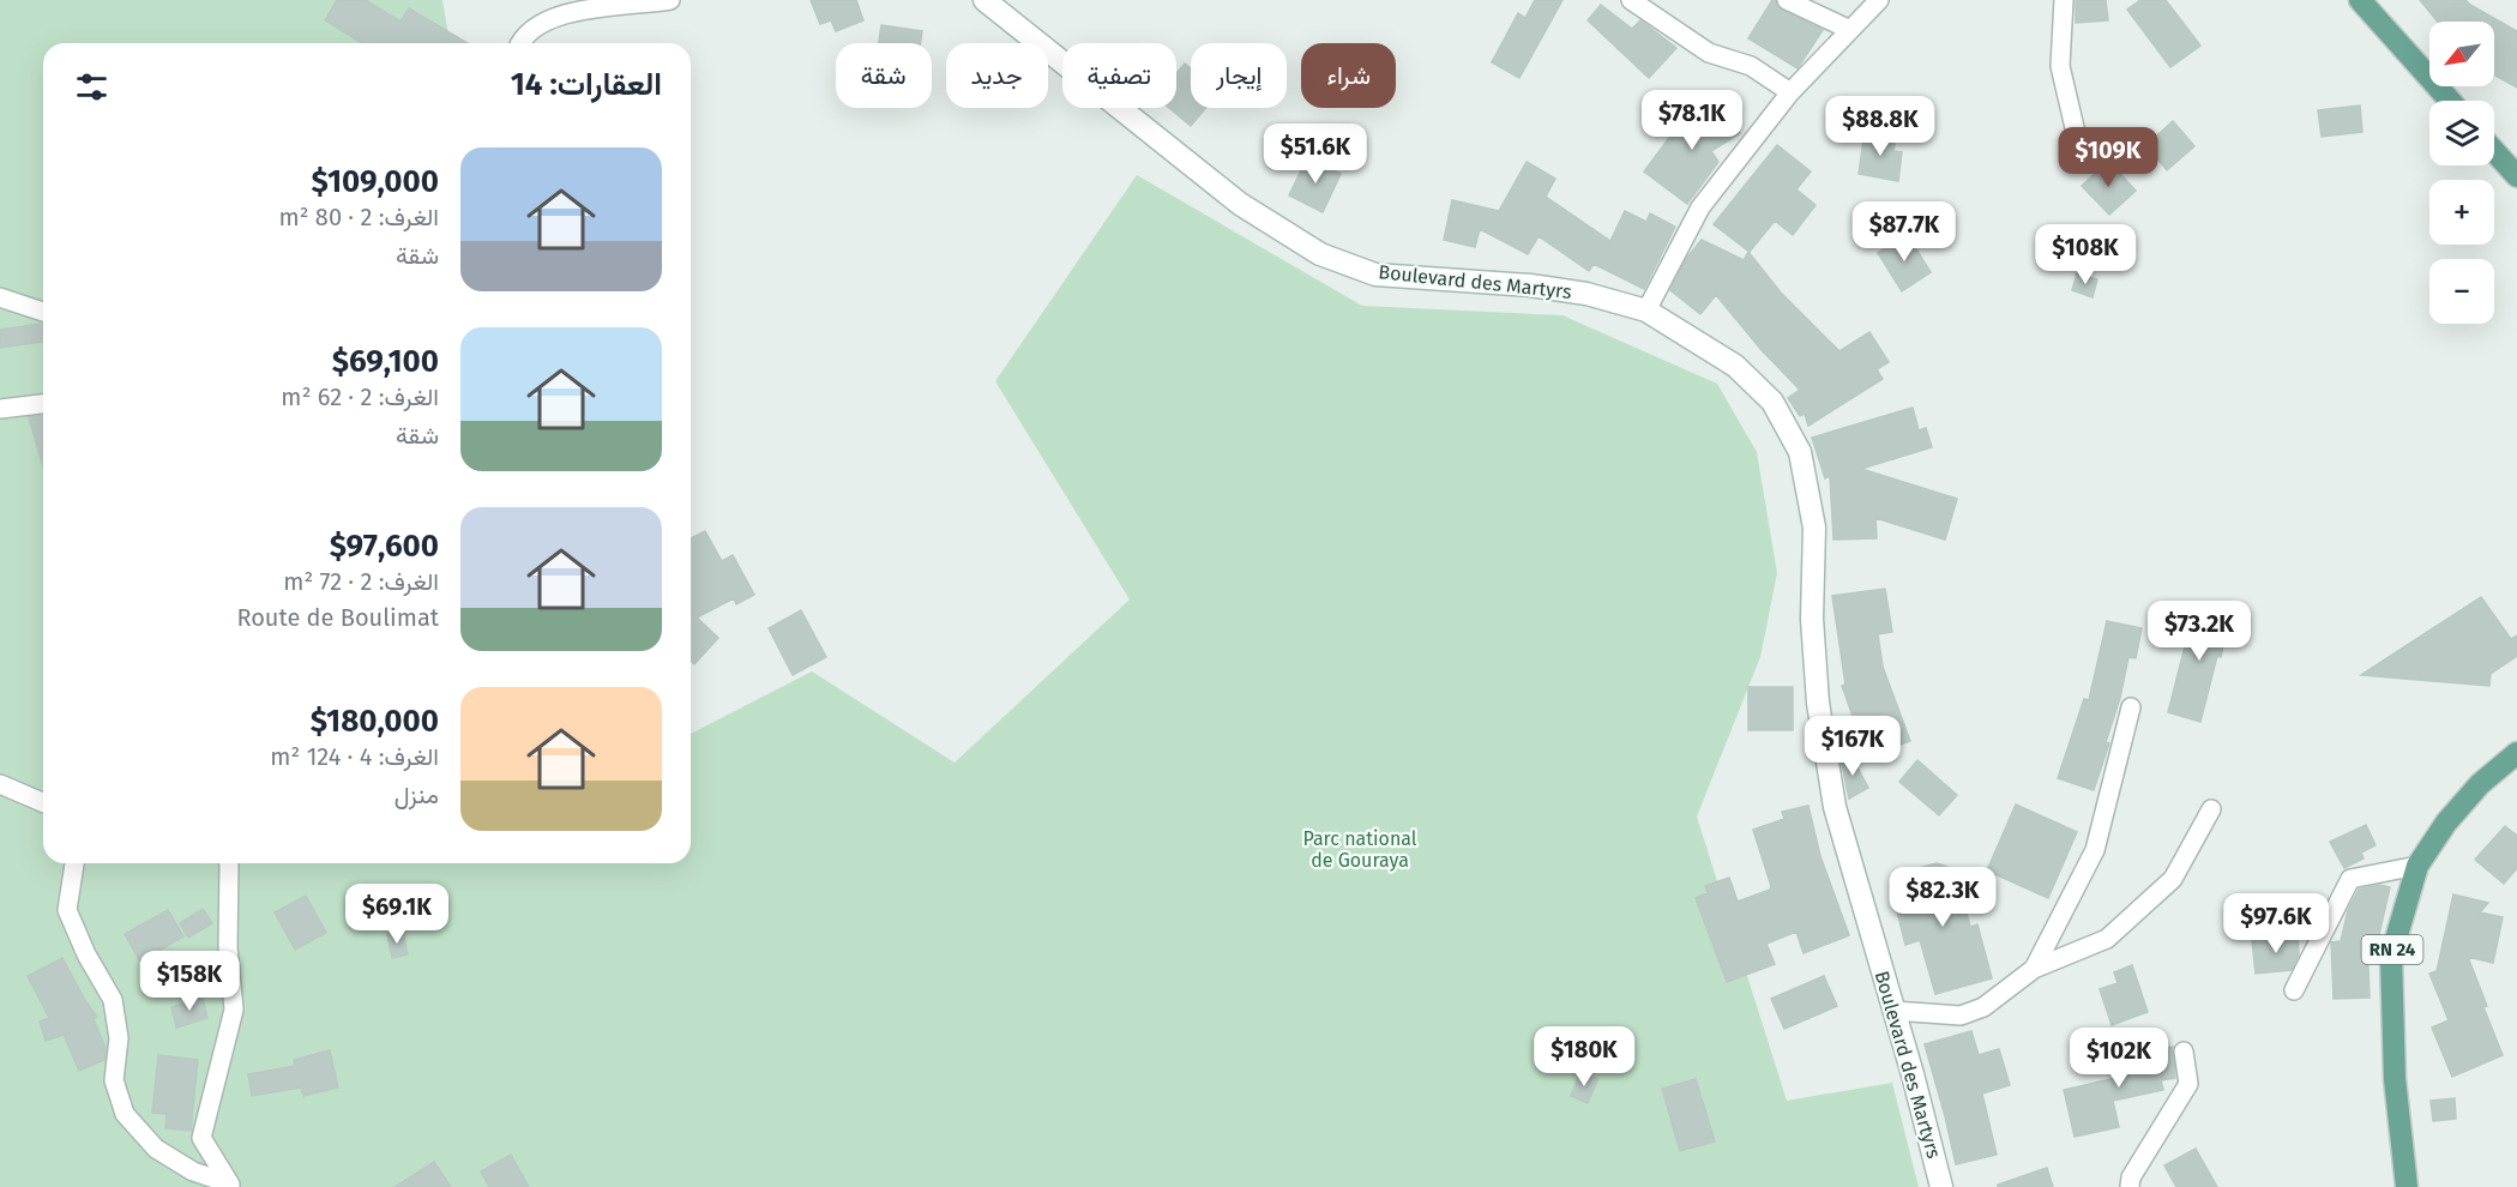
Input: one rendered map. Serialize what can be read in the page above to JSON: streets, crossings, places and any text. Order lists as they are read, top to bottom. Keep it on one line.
{"streets":{"main road":["Boulevard des Martyrs","RN 24"]},"parks":["Parc national de Gouraya"],"north":"bottom left","page":{"map_buttons":["+","−"],"chip":["شراء","إيجار","تصفية","جديد","شقة"],"heading":"العقارات: 14","price":["$78.1K","$88.8K","$51.6K","$109K","$87.7K","$108K","$73.2K","$167K","$82.3K","$69.1K","$97.6K","$158K","$180K","$102K"],"list":[{"name":"$109,000","note":"الغرف: 2 · 80 m² · شقة"},{"name":"$69,100","note":"الغرف: 2 · 62 m² · شقة"},{"name":"$97,600","note":"الغرف: 2 · 72 m² · Route de Boulimat"},{"name":"$180,000","note":"الغرف: 4 · 124 m² · منزل"}]}}
